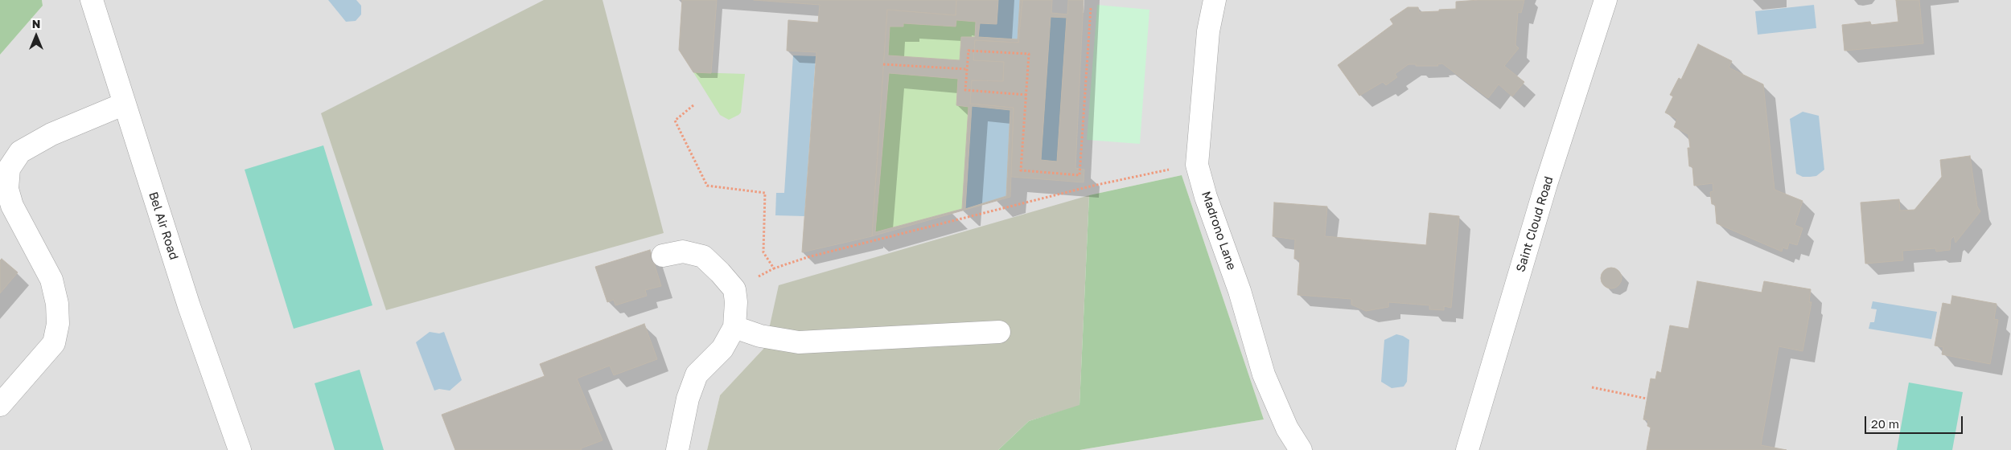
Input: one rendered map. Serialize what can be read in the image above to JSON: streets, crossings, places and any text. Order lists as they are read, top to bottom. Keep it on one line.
{"streets":{"street":["Saint Cloud Road","Bel Air Road","Madrono Lane"]},"scale_bar":"20 m","north":"top"}
